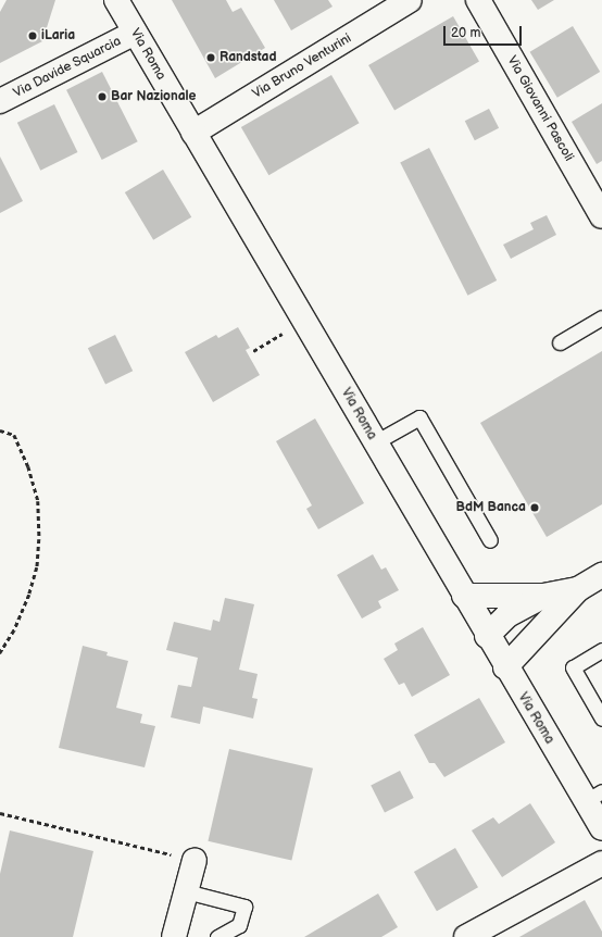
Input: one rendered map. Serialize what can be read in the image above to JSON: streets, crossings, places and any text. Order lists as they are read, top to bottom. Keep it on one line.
{"streets":{"street":["Via Roma","Via Bruno Venturini","Via Davide Squarcia","Via Giovanni Pascoli"]},"crossings":[["Via Roma","Via Bruno Venturini"],["Via Roma","Via Davide Squarcia"]],"places":["iLaria","Randstad","Bar Nazionale","BdM Banca"],"scale_bar":"20 m"}
